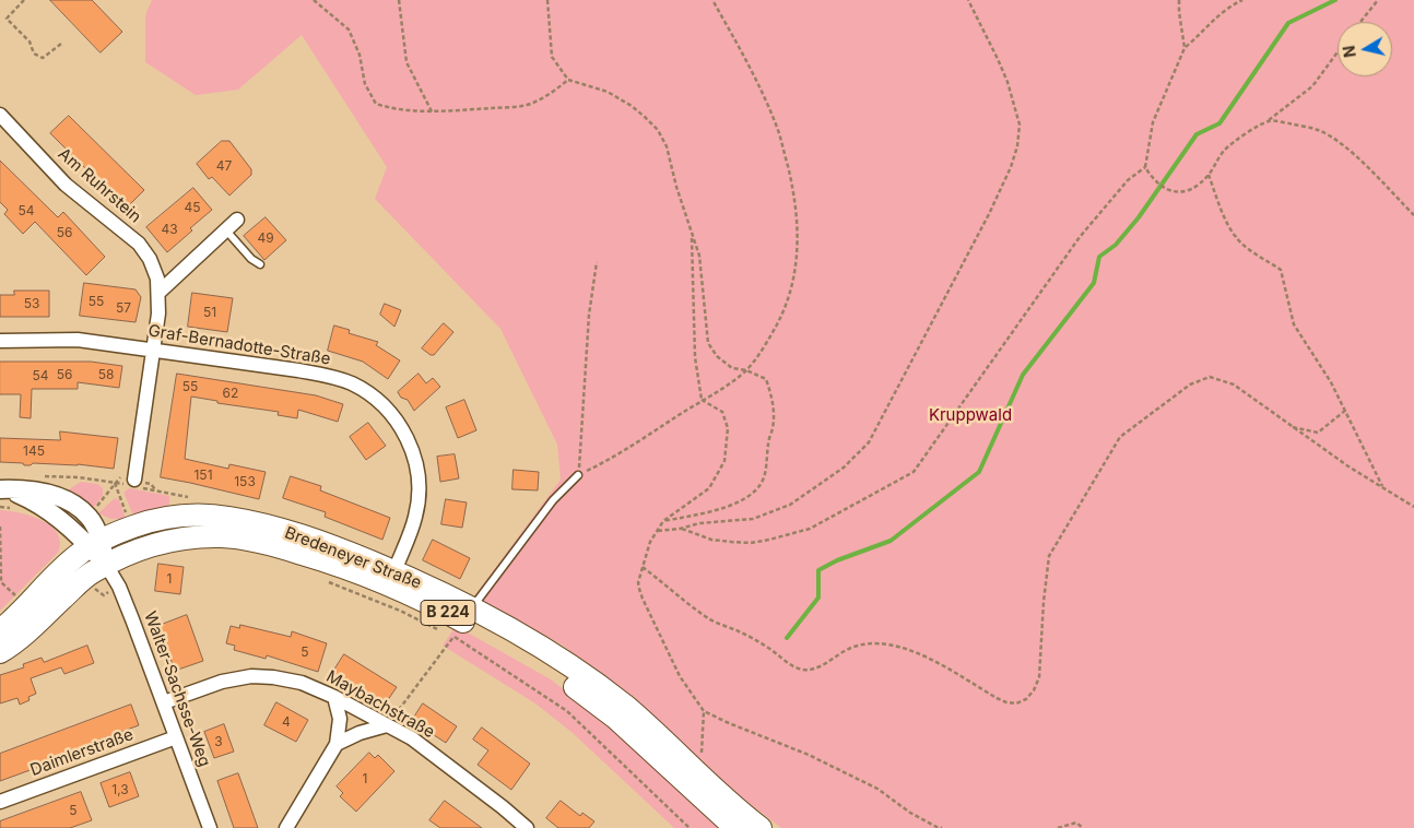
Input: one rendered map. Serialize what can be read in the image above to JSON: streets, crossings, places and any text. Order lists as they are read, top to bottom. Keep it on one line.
{"streets":{"main road":["Bredeneyer Straße","B 224"],"street":["Am Ruhrstein","Graf-Bernadotte-Straße","Walter-Sachsse-Weg","Maybachstraße","Daimlerstraße"]},"crossings":[["Am Ruhrstein","Graf-Bernadotte-Straße"],["Graf-Bernadotte-Straße","Bredeneyer Straße"],["Bredeneyer Straße","B 224"],["Bredeneyer Straße","Walter-Sachsse-Weg"],["B 224","Walter-Sachsse-Weg"],["Walter-Sachsse-Weg","Maybachstraße"],["Walter-Sachsse-Weg","Daimlerstraße"]],"parks":["Kruppwald"],"house_numbers":["47","45","54","43","56","49","55","53","57","51","56","58","54","55","62","145","151","153","1","5","4","3","1","1,3","5"],"north":"left"}
